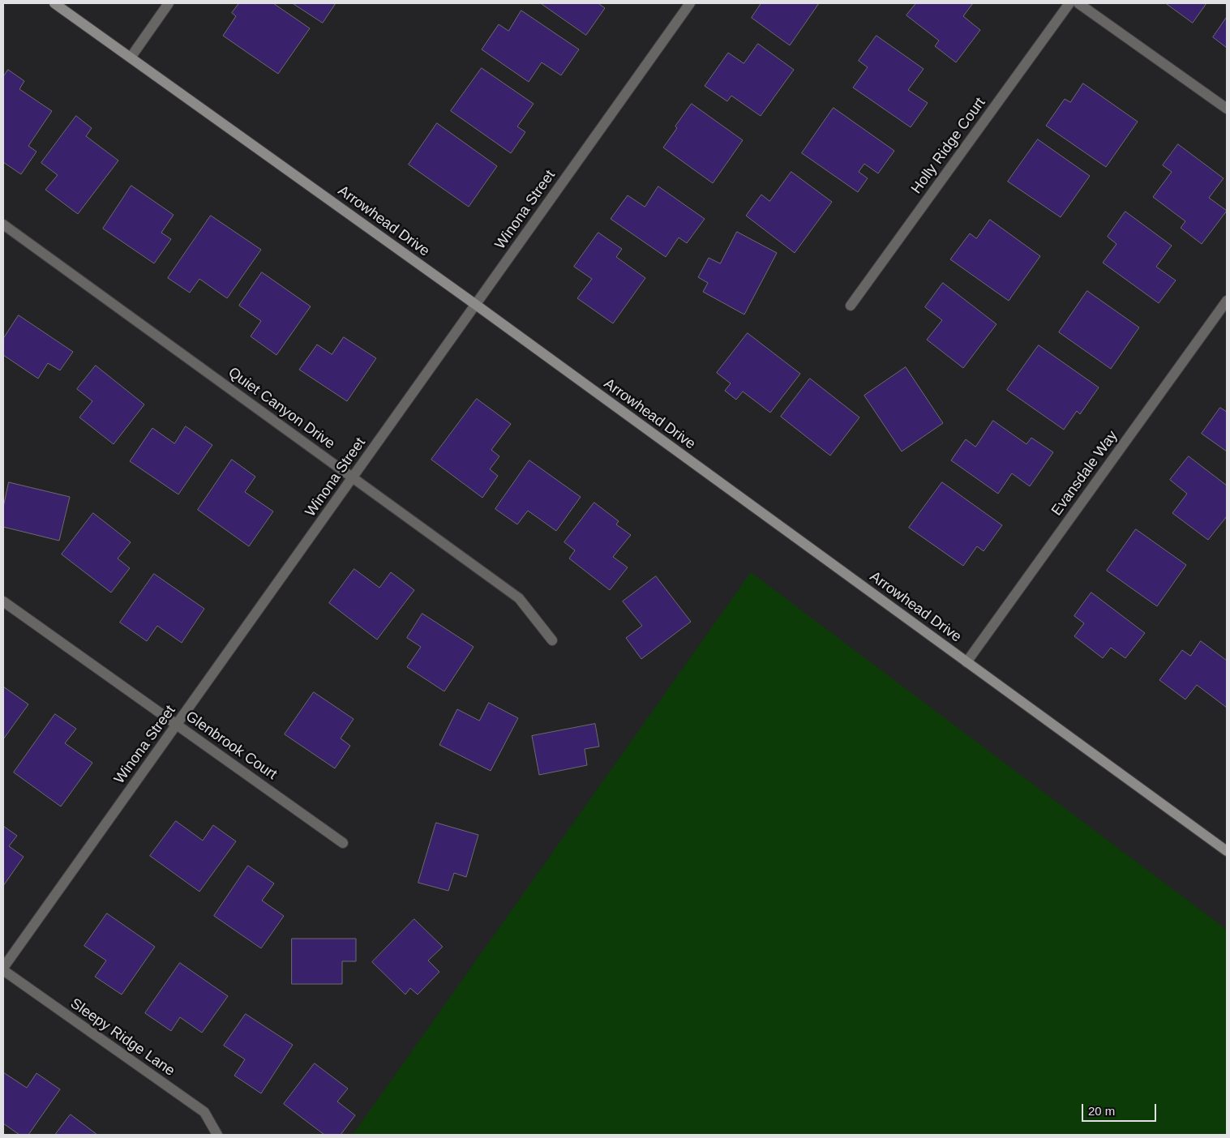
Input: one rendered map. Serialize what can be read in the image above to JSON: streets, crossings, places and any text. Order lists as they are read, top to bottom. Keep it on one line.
{"streets":{"main road":["Arrowhead Drive"],"street":["Holly Ridge Court","Winona Street","Quiet Canyon Drive","Evansdale Way","Glenbrook Court","Sleepy Ridge Lane"]},"crossings":[["Winona Street","Arrowhead Drive"],["Winona Street","Quiet Canyon Drive"],["Winona Street","Glenbrook Court"],["Winona Street","Sleepy Ridge Lane"],["Arrowhead Drive","Evansdale Way"]],"scale_bar":"20 m"}
